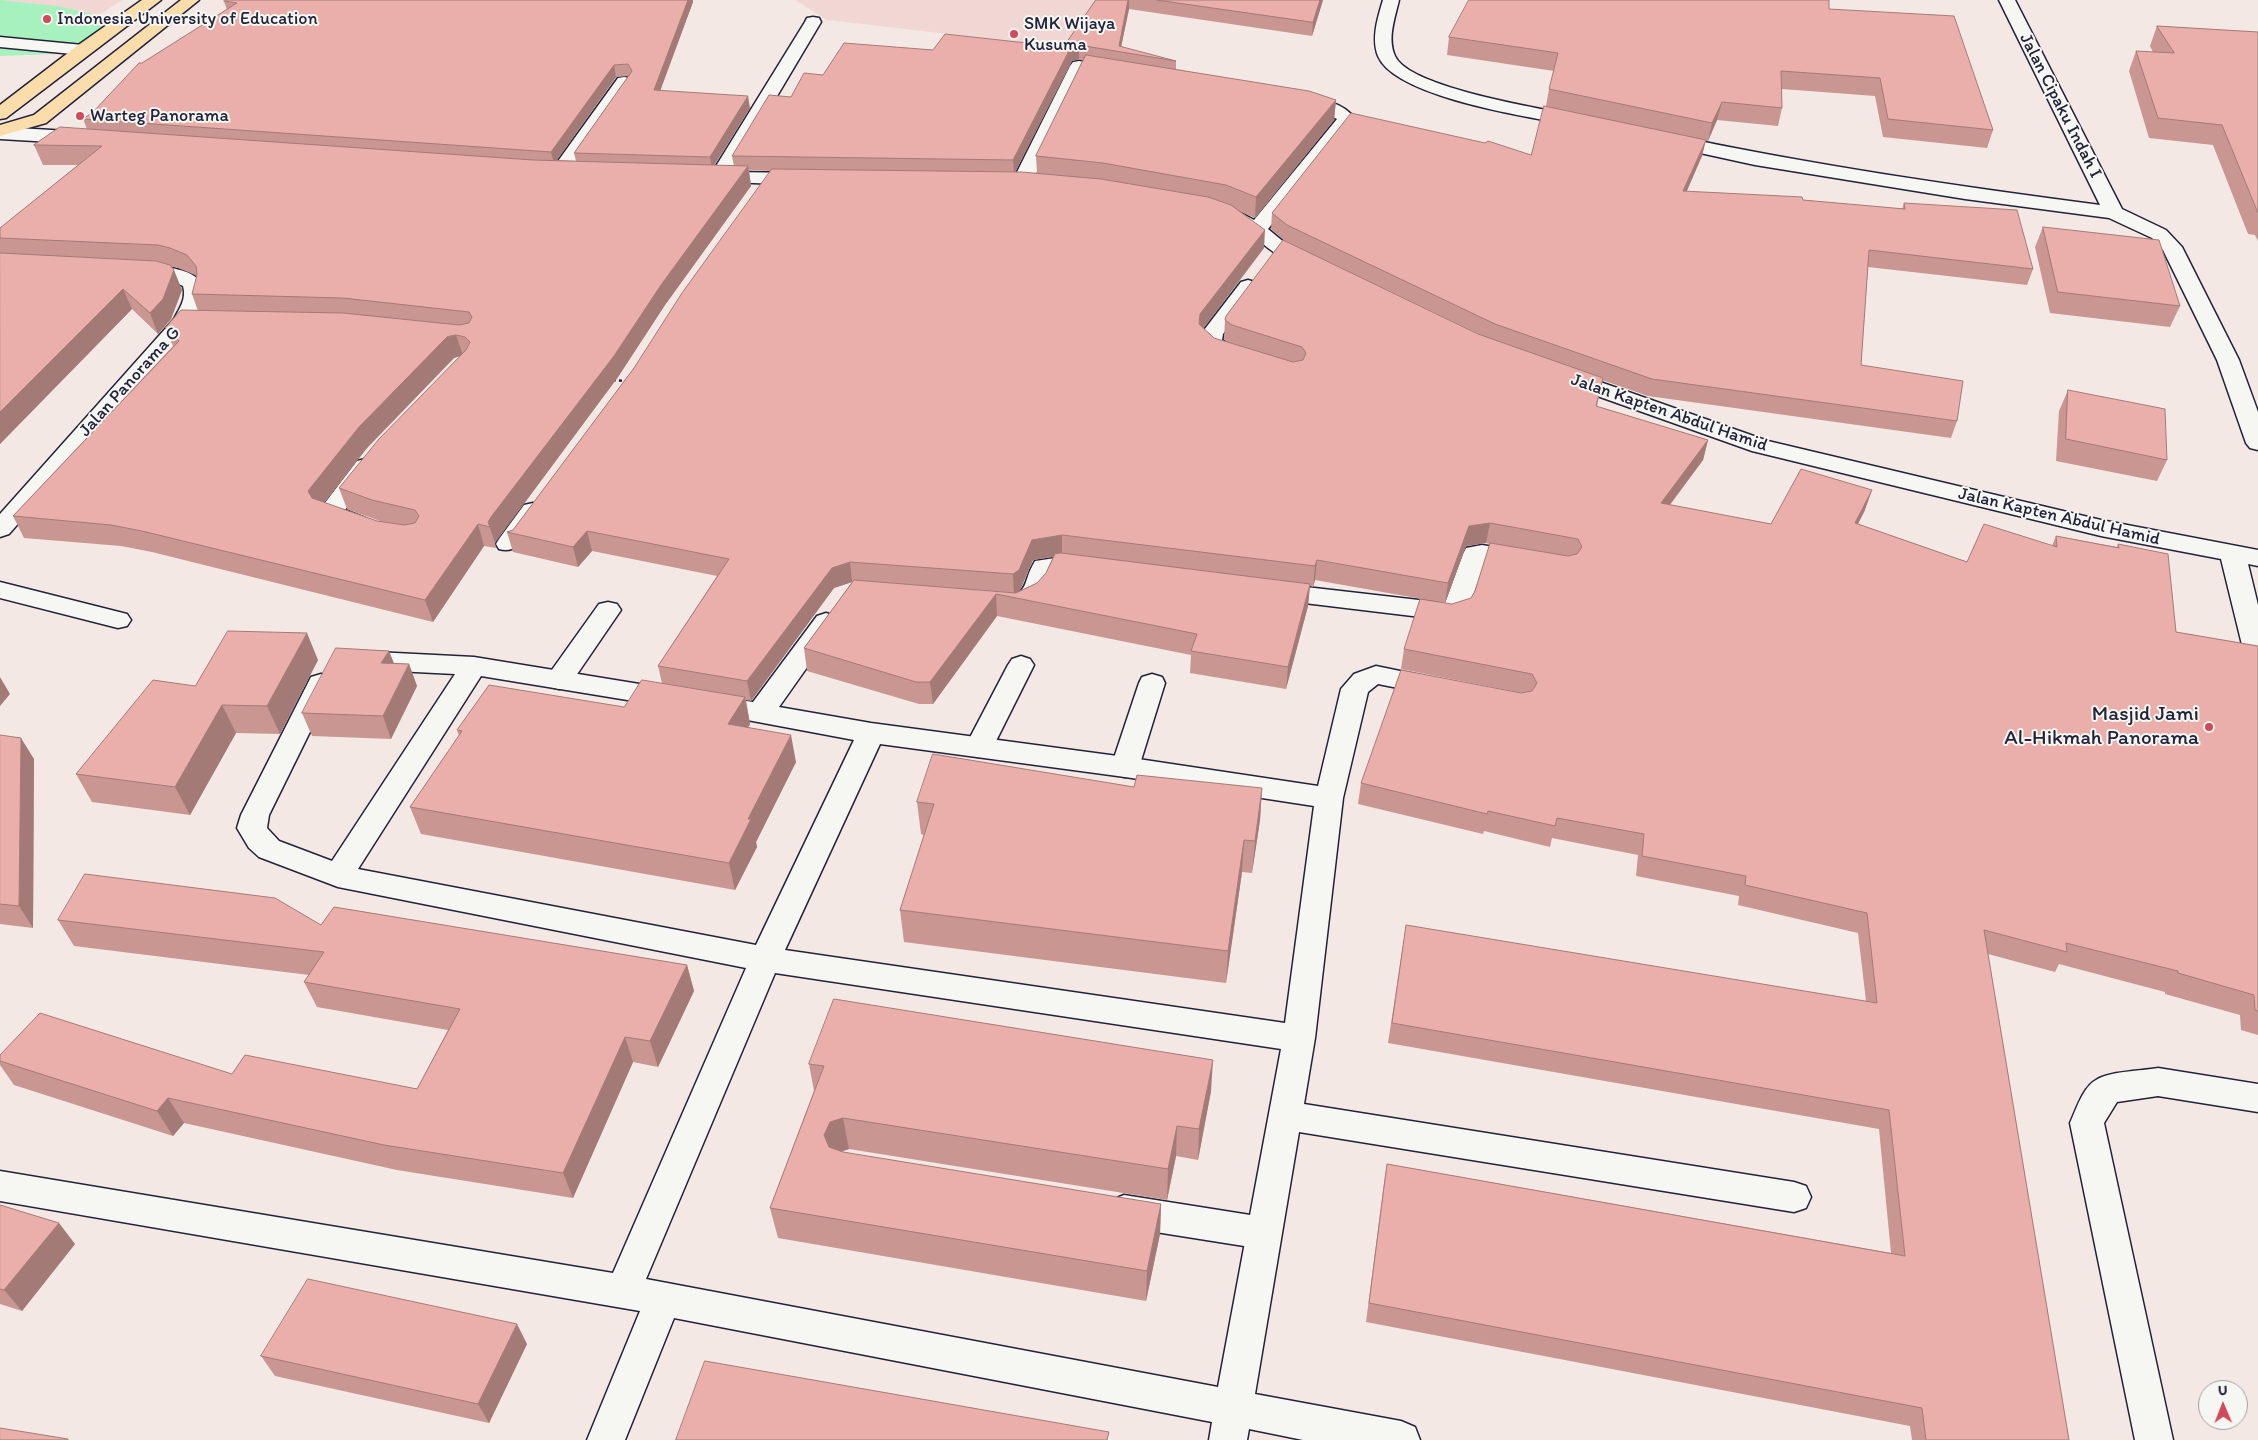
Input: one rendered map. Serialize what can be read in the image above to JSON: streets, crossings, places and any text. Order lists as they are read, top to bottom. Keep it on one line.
{"streets":{"street":["Jalan Cipaku Indah I","Jalan Panorama G","Jalan Kapten Abdul Hamid"]},"places":["Indonesia University of Education","SMK Wijaya Kusuma","Warteg Panorama","Masjid Jami Al-Hikmah Panorama"],"north":"top"}
